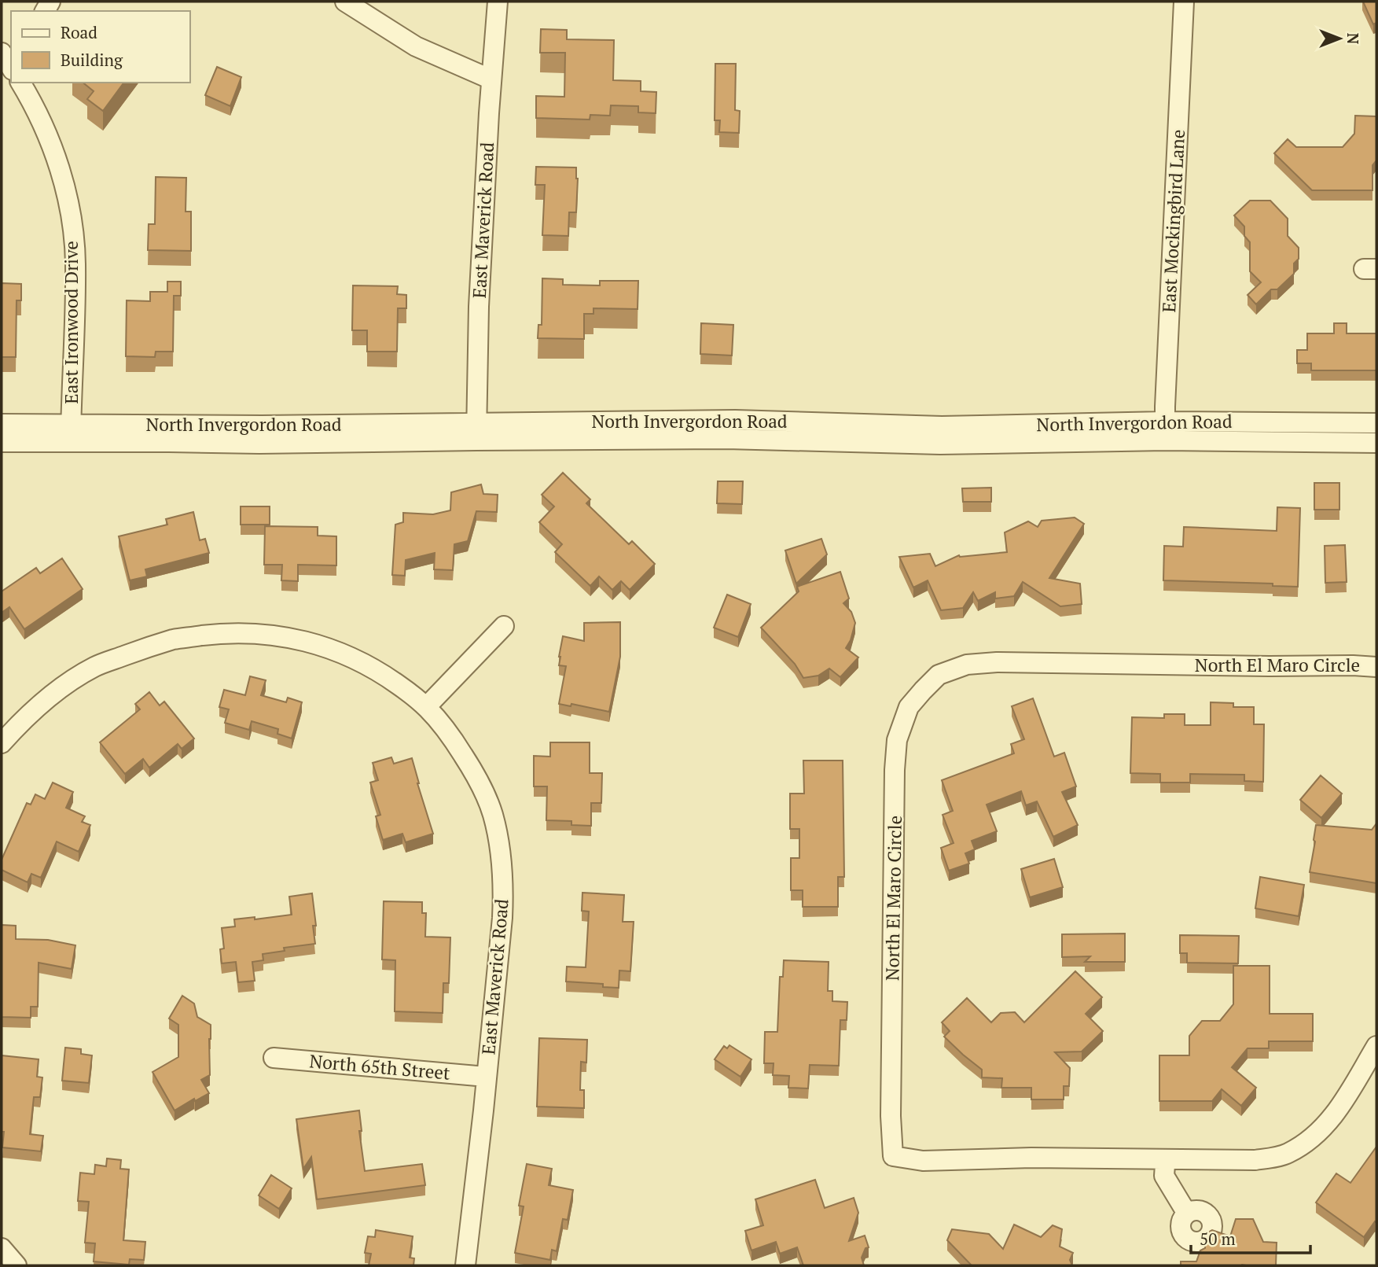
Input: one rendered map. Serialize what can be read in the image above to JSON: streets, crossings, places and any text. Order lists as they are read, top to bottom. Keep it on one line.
{"streets":{"street":["East Maverick Road","East Mockingbird Lane","East Ironwood Drive","North Invergordon Road","North El Maro Circle","North 65th Street"]},"crossings":[["East Maverick Road","North Invergordon Road"],["East Maverick Road","North 65th Street"],["East Mockingbird Lane","North Invergordon Road"],["East Ironwood Drive","North Invergordon Road"]],"legend":["Road","Building"],"scale_bar":"50 m","north":"right"}
